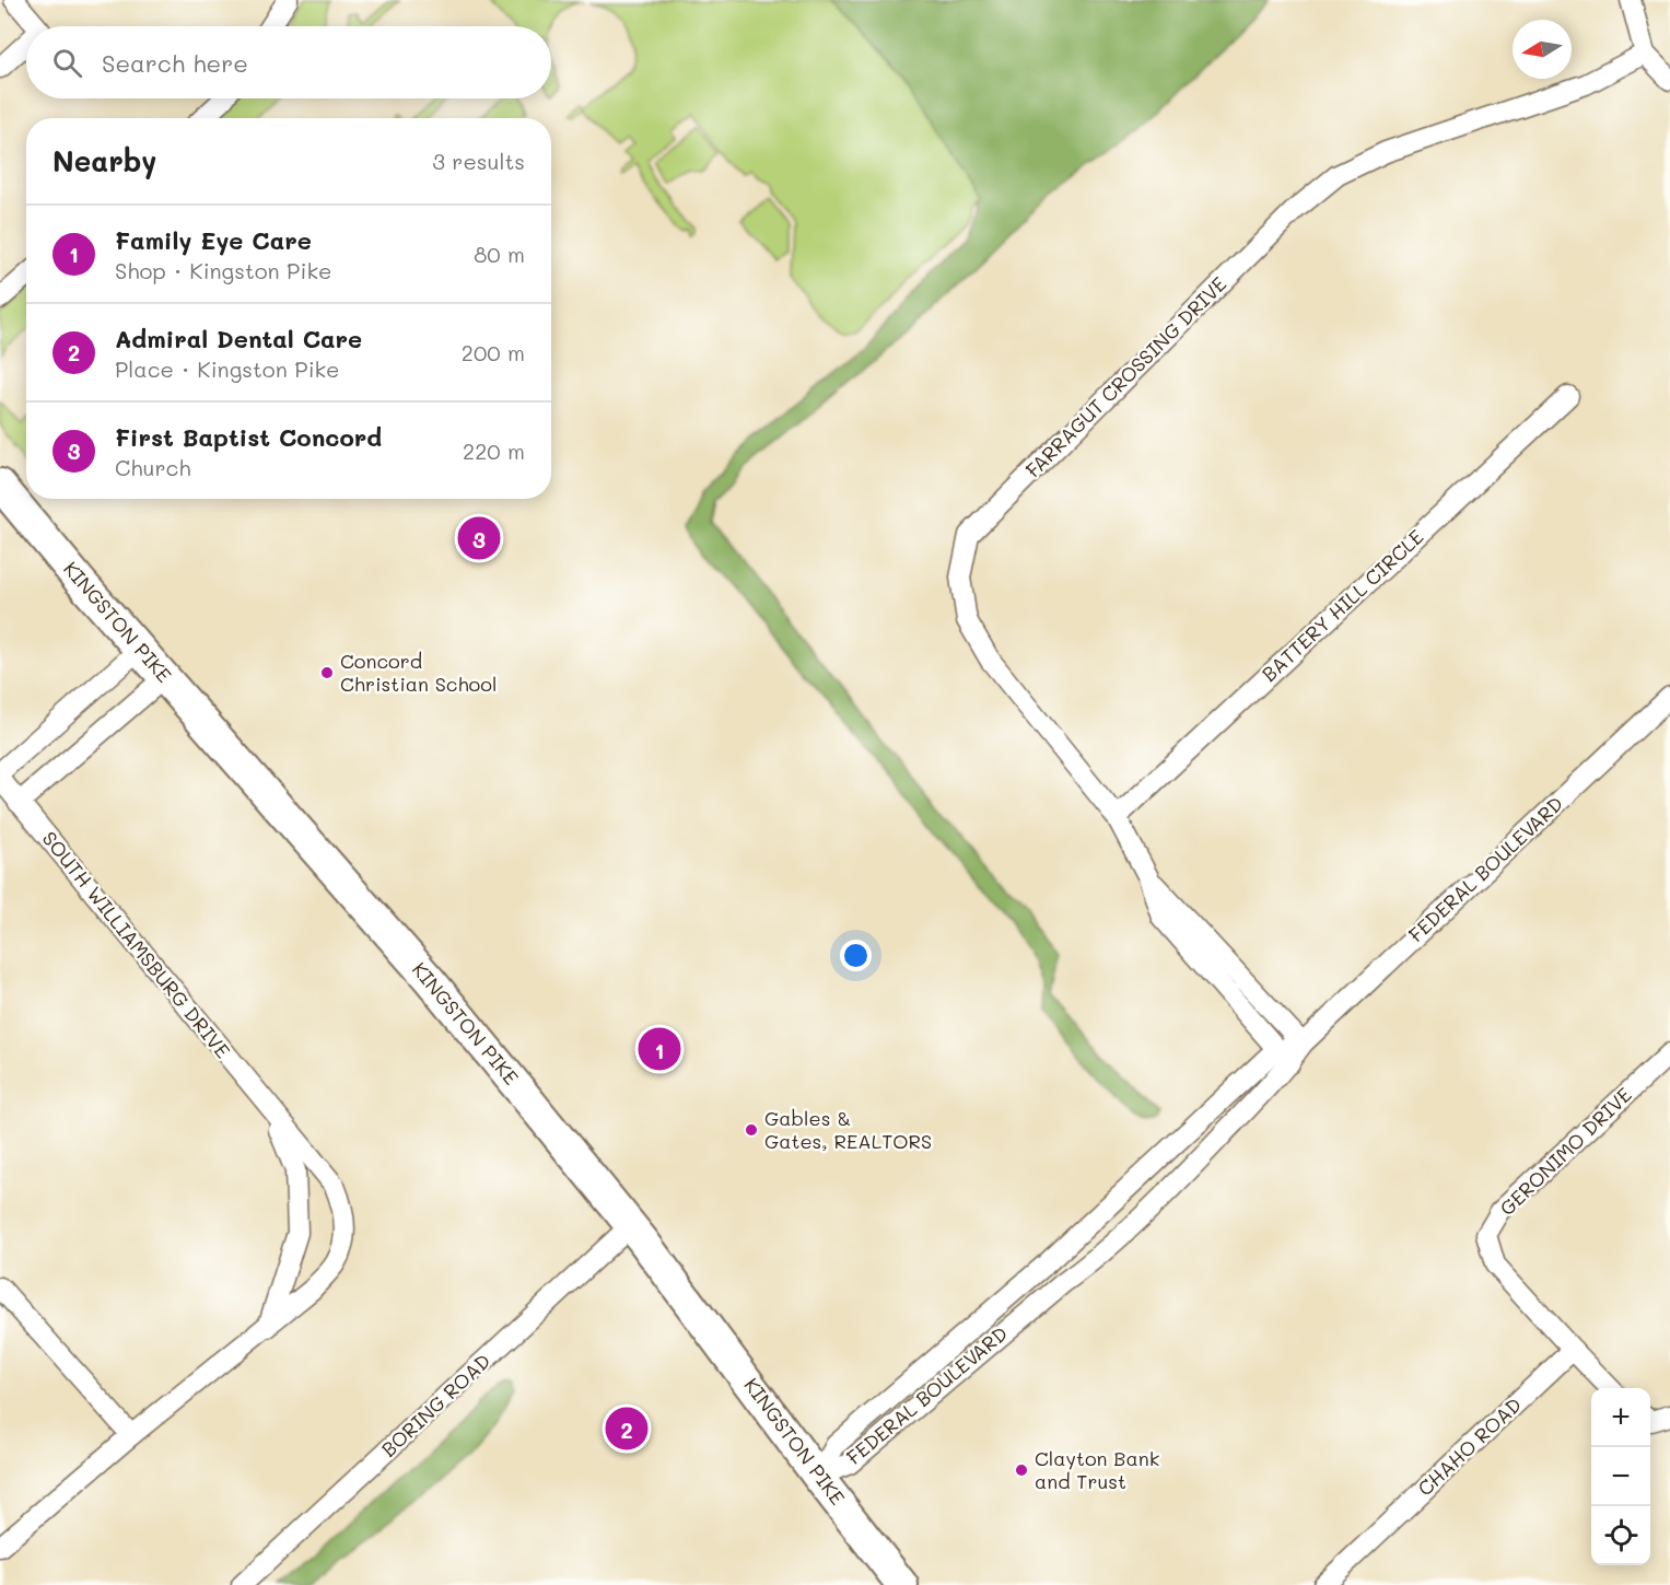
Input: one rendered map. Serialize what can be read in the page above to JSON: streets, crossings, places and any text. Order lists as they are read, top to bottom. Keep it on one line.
{"streets":{"main road":["KINGSTON PIKE"],"street":["FARRAGUT CROSSING DRIVE","BATTERY HILL CIRCLE","FEDERAL BOULEVARD","SOUTH WILLIAMSBURG DRIVE","GERONIMO DRIVE","BORING ROAD","CHAHO ROAD"]},"crossings":[["FARRAGUT CROSSING DRIVE","BATTERY HILL CIRCLE"],["FARRAGUT CROSSING DRIVE","FEDERAL BOULEVARD"],["KINGSTON PIKE","FEDERAL BOULEVARD"],["KINGSTON PIKE","BORING ROAD"],["GERONIMO DRIVE","CHAHO ROAD"]],"places":["Concord Christian School","Gables & Gates, REALTORS","Clayton Bank and Trust"],"north":"left","page":{"search":"Search here","heading":["Nearby","3 results"],"list":[{"mark":"1","name":"Family Eye Care","note":"Shop · Kingston Pike","value":"80 m"},{"mark":"2","name":"Admiral Dental Care","note":"Place · Kingston Pike","value":"200 m"},{"mark":"3","name":"First Baptist Concord","note":"Church","value":"220 m"}],"pins":["3","1","2"],"map_buttons":["+","−"]}}
